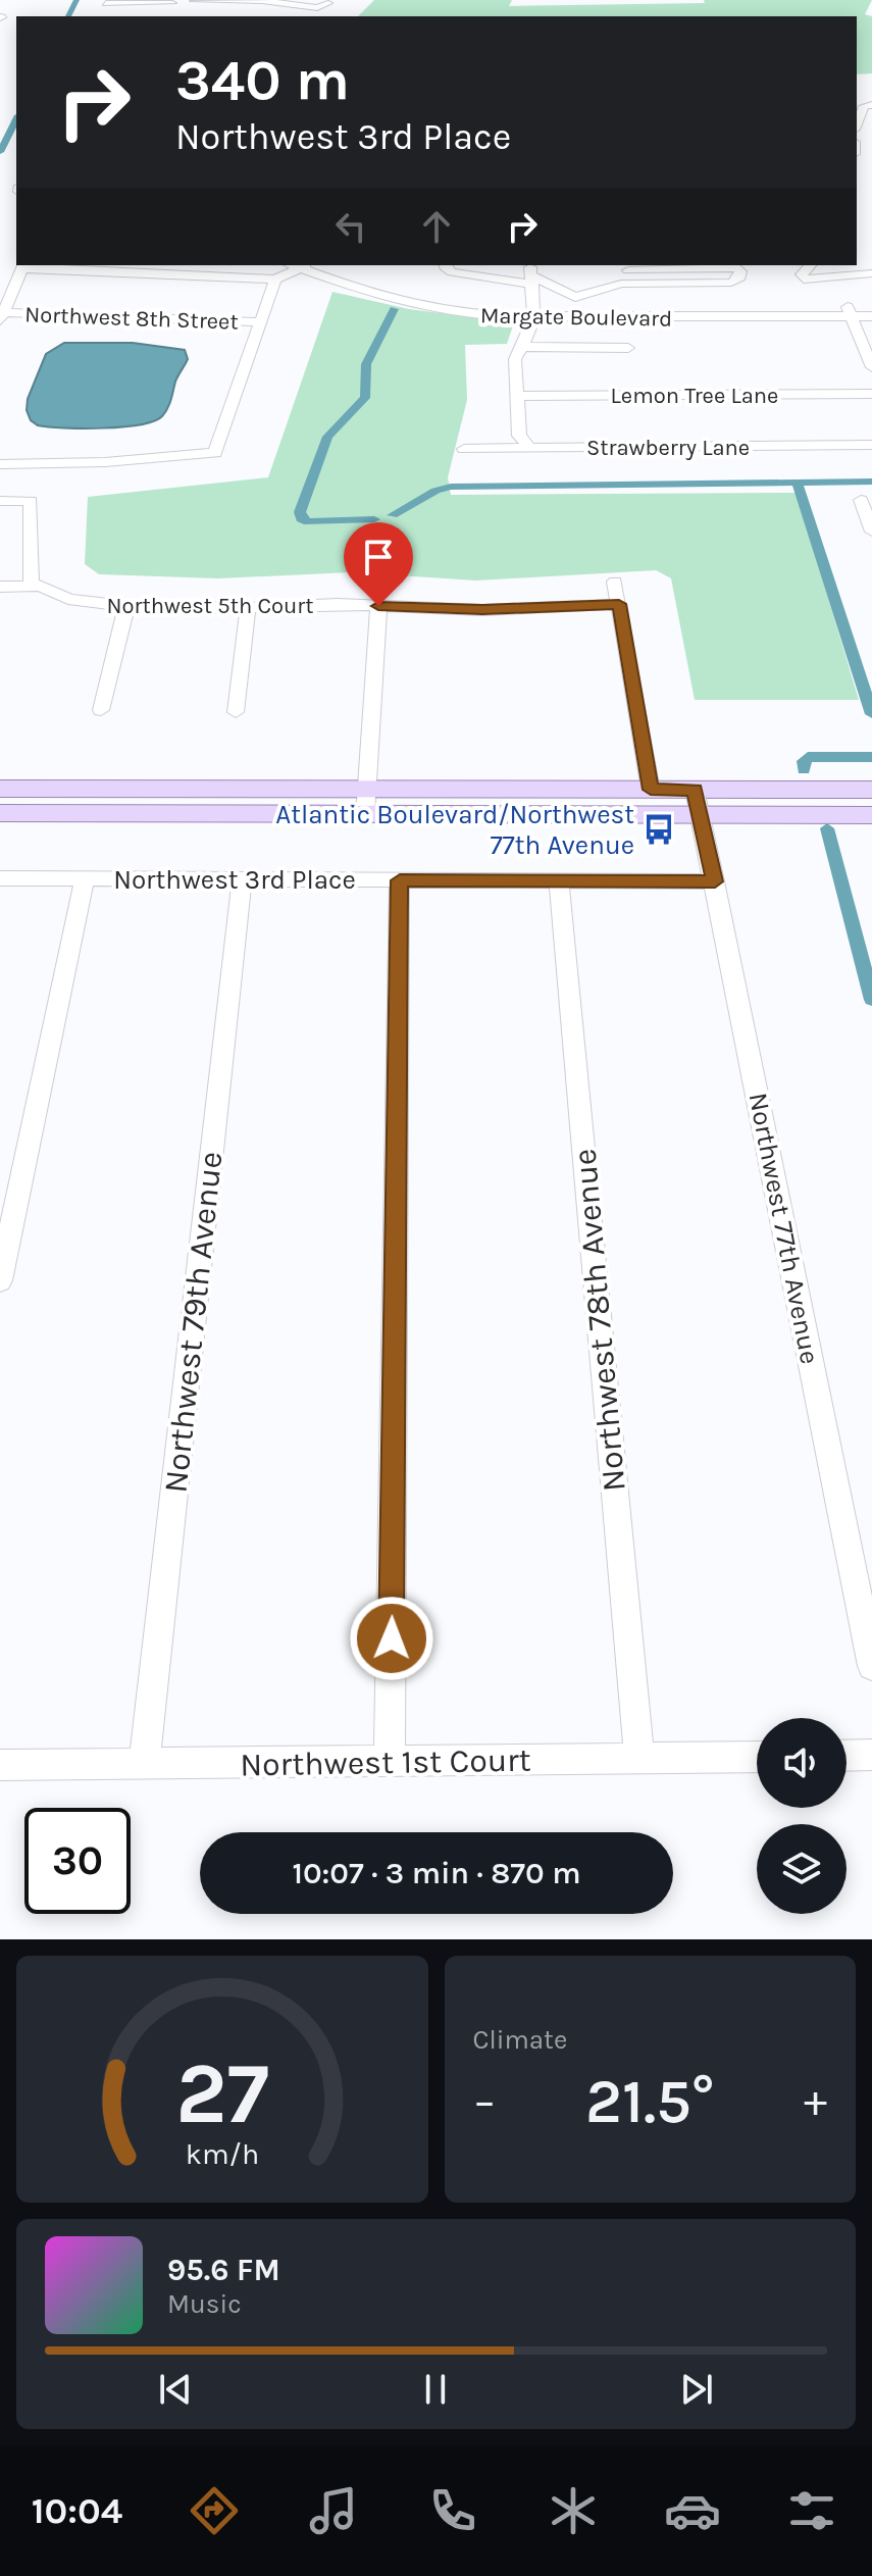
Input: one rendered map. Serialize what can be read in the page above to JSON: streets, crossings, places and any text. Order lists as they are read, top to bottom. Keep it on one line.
{"streets":{"street":["Margate Boulevard","Northwest 8th Street","Lemon Tree Lane","Strawberry Lane","Northwest 5th Court","Northwest 3rd Place","Northwest 77th Avenue","Northwest 78th Avenue","Northwest 79th Avenue","Northwest 1st Court"]},"crossings":[["Northwest 3rd Place","Northwest 77th Avenue"],["Northwest 3rd Place","Northwest 78th Avenue"],["Northwest 3rd Place","Northwest 79th Avenue"],["Northwest 78th Avenue","Northwest 1st Court"],["Northwest 79th Avenue","Northwest 1st Court"]],"places":{"bus stop":["Atlantic Boulevard/Northwest 77th Avenue"]},"page":{"turn":["340 m","Northwest 3rd Place"],"limit":"30","trip":"10:07 · 3 min · 870 m","tile":"Climate","heat":["−","21.5°","+"],"song":["95.6 FM","Music"],"tabs":"10:04","gauge":["27","km/h"]}}
